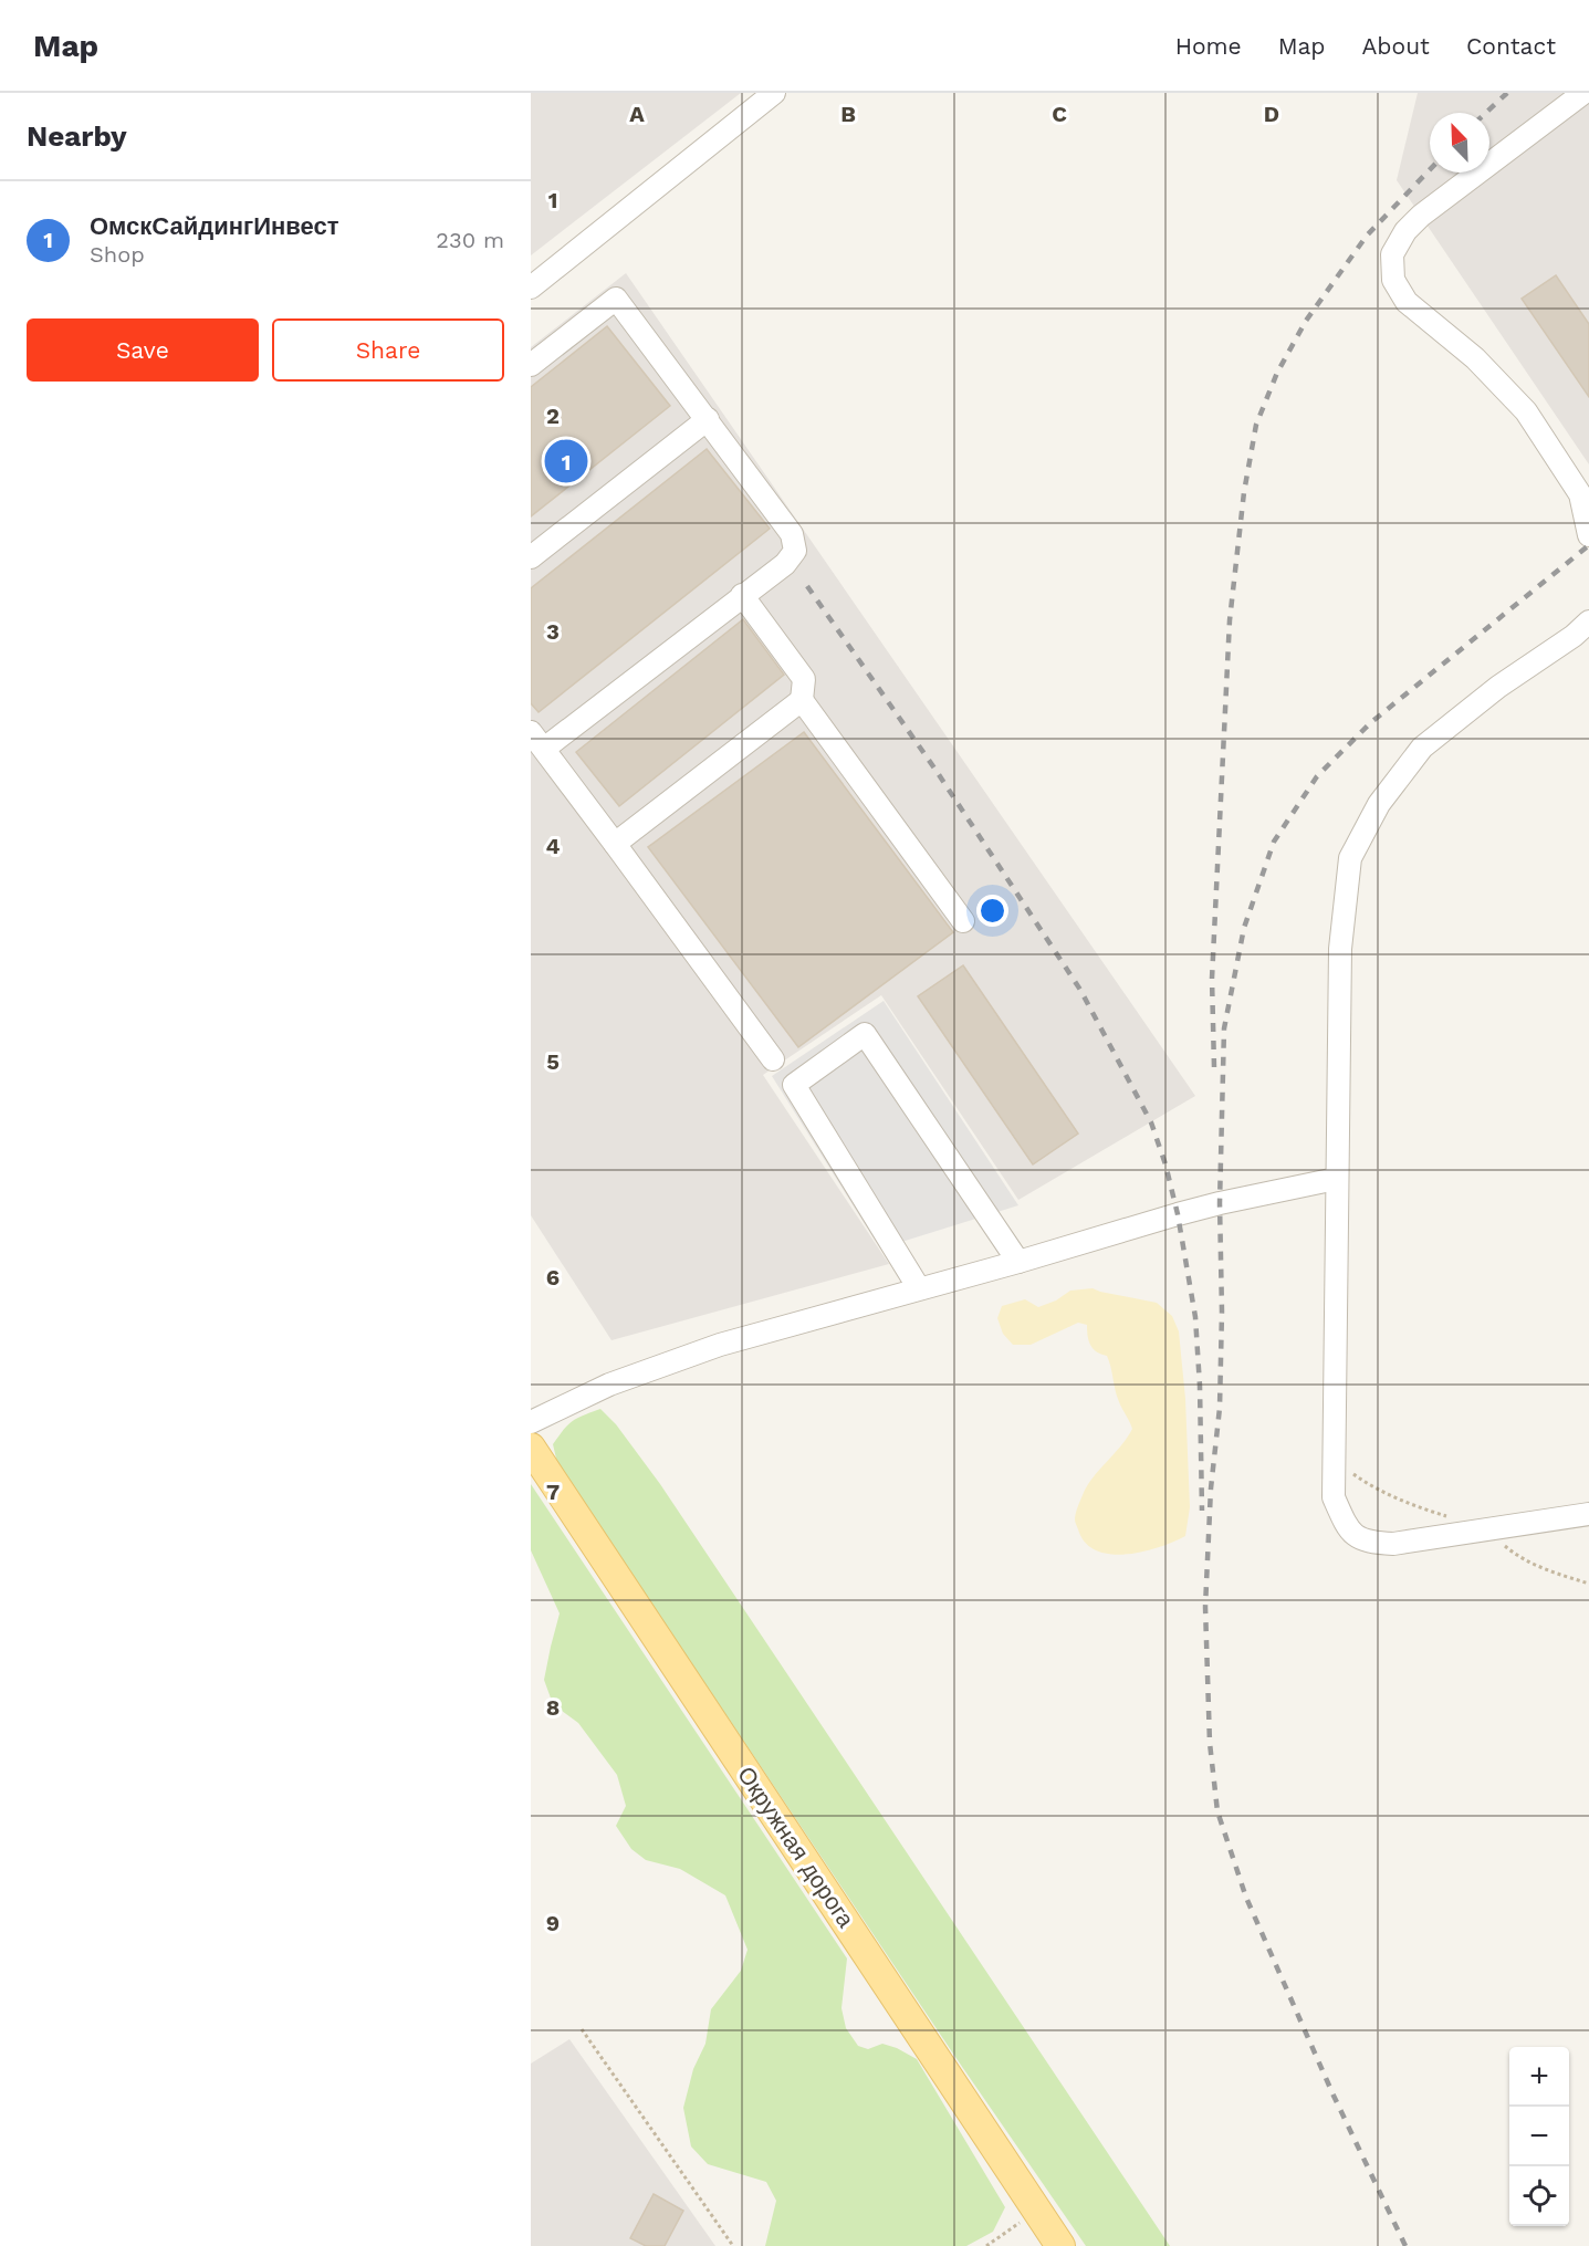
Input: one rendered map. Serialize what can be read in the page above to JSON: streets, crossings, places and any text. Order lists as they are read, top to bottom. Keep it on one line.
{"streets":{"main road":["Окружная дорога"]},"north":"top left","page":{"header":"Map","nav":["Home","Map","About","Contact"],"heading":"Nearby","list":[{"mark":"1","name":"ОмскСайдингИнвест","note":"Shop","value":"230 m"}],"buttons":["Save","Share"],"pins":"1","map_buttons":["+","−"]},"grid":{"columns":["A","B","C","D"],"rows":["1","2","3","4","5","6","7","8","9"]}}
